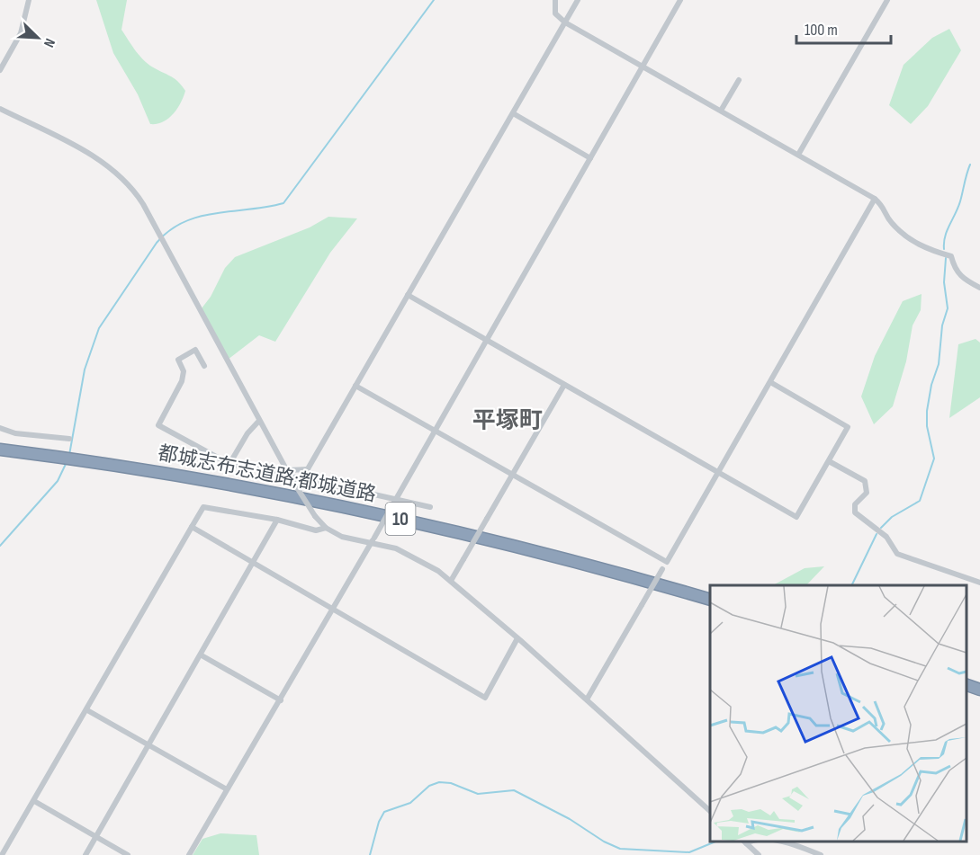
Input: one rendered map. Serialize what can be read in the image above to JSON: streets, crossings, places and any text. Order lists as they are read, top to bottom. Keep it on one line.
{"streets":{"highway":["都城志布志道路;都城道路","10"]},"districts":["平塚町"],"scale_bar":"100 m","north":"bottom right"}
